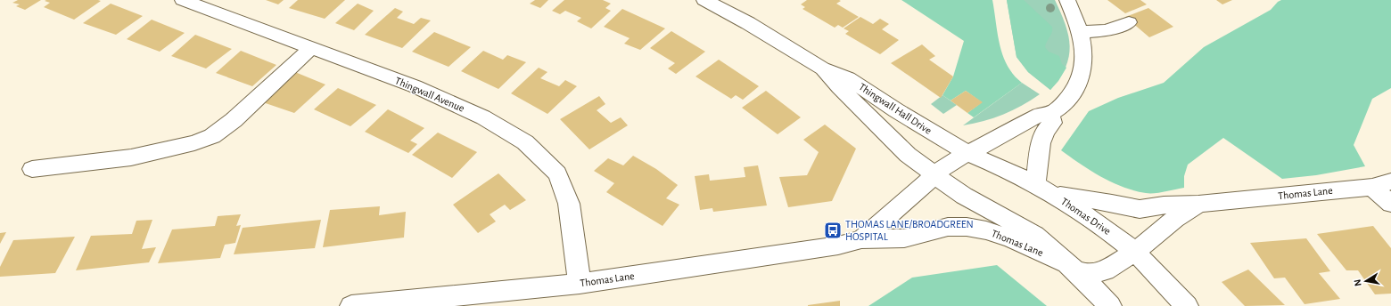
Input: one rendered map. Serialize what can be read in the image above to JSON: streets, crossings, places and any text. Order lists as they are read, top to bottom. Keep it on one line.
{"streets":{"street":["Thingwall Avenue","Thingwall Hall Drive","Thomas Lane","Thomas Drive"]},"crossings":[["Thingwall Avenue","Thomas Lane"],["Thingwall Hall Drive","Thomas Lane"],["Thingwall Hall Drive","Thomas Drive"],["Thomas Lane","Thomas Drive"]],"places":{"bus stop":["THOMAS LANE/BROADGREEN HOSPITAL"]},"north":"left"}
